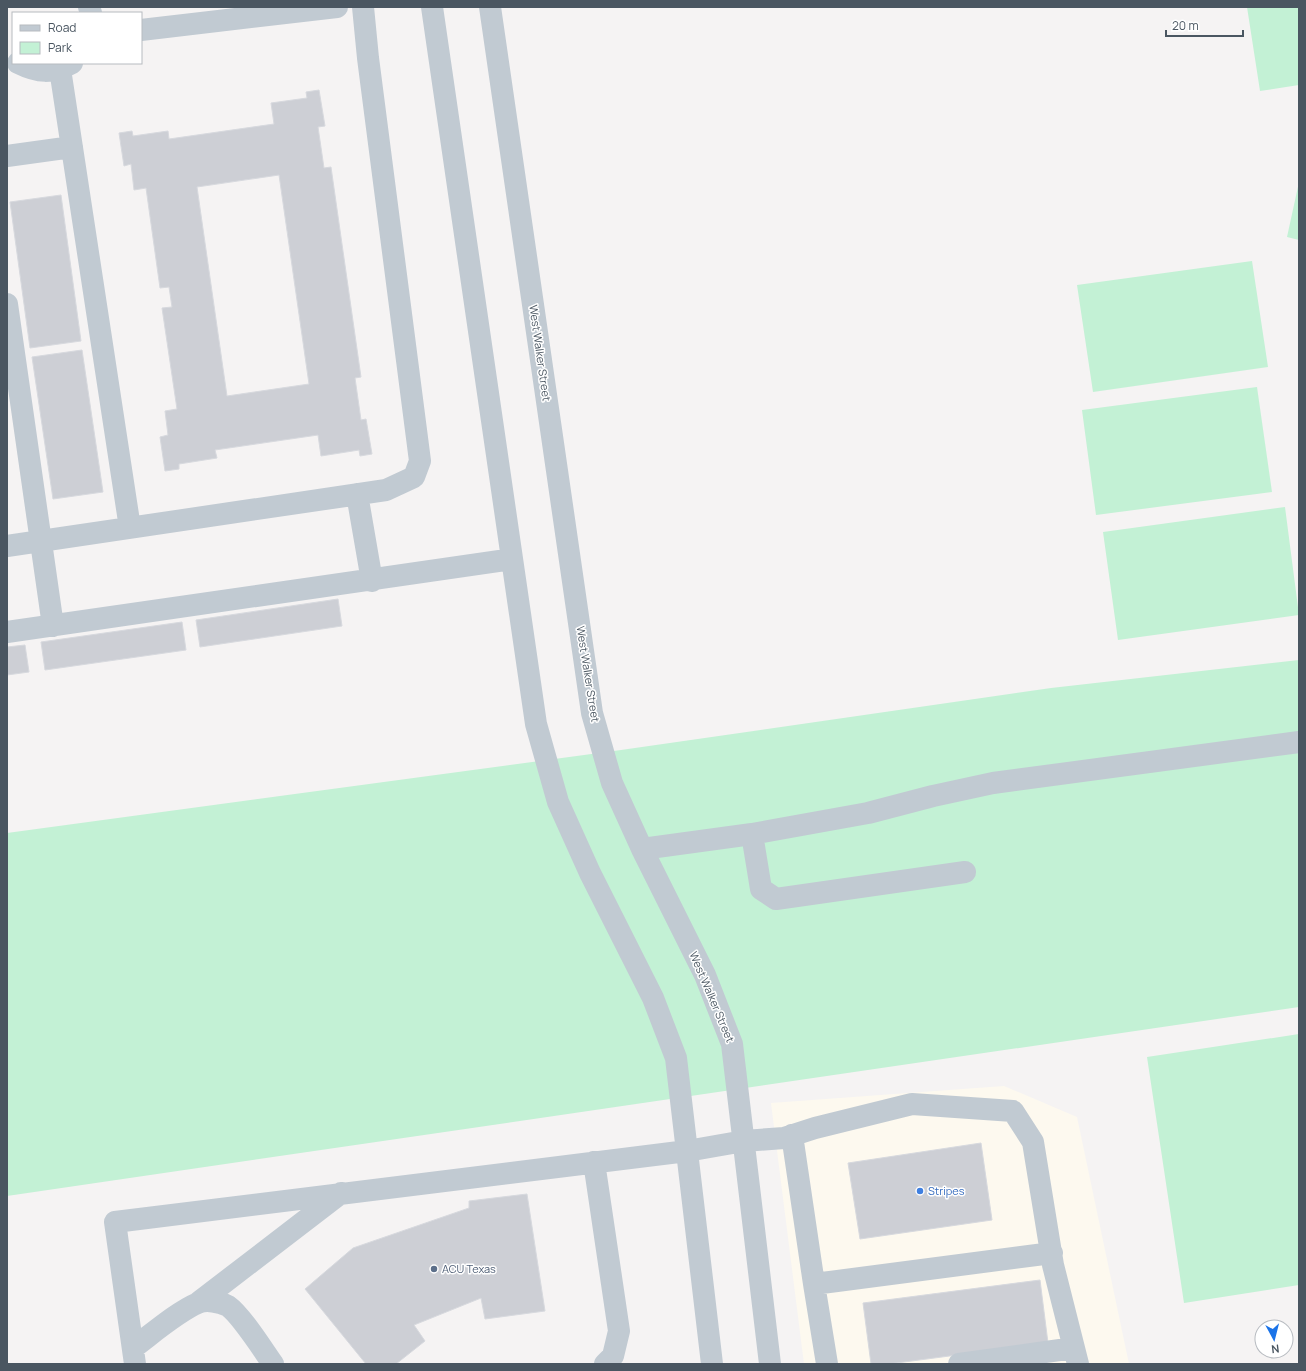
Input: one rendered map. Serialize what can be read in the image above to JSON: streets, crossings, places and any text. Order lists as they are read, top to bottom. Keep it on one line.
{"streets":{"street":["West Walker Street"]},"places":["Stripes","ACU Texas"],"legend":["Road","Park"],"scale_bar":"20 m","north":"bottom"}
